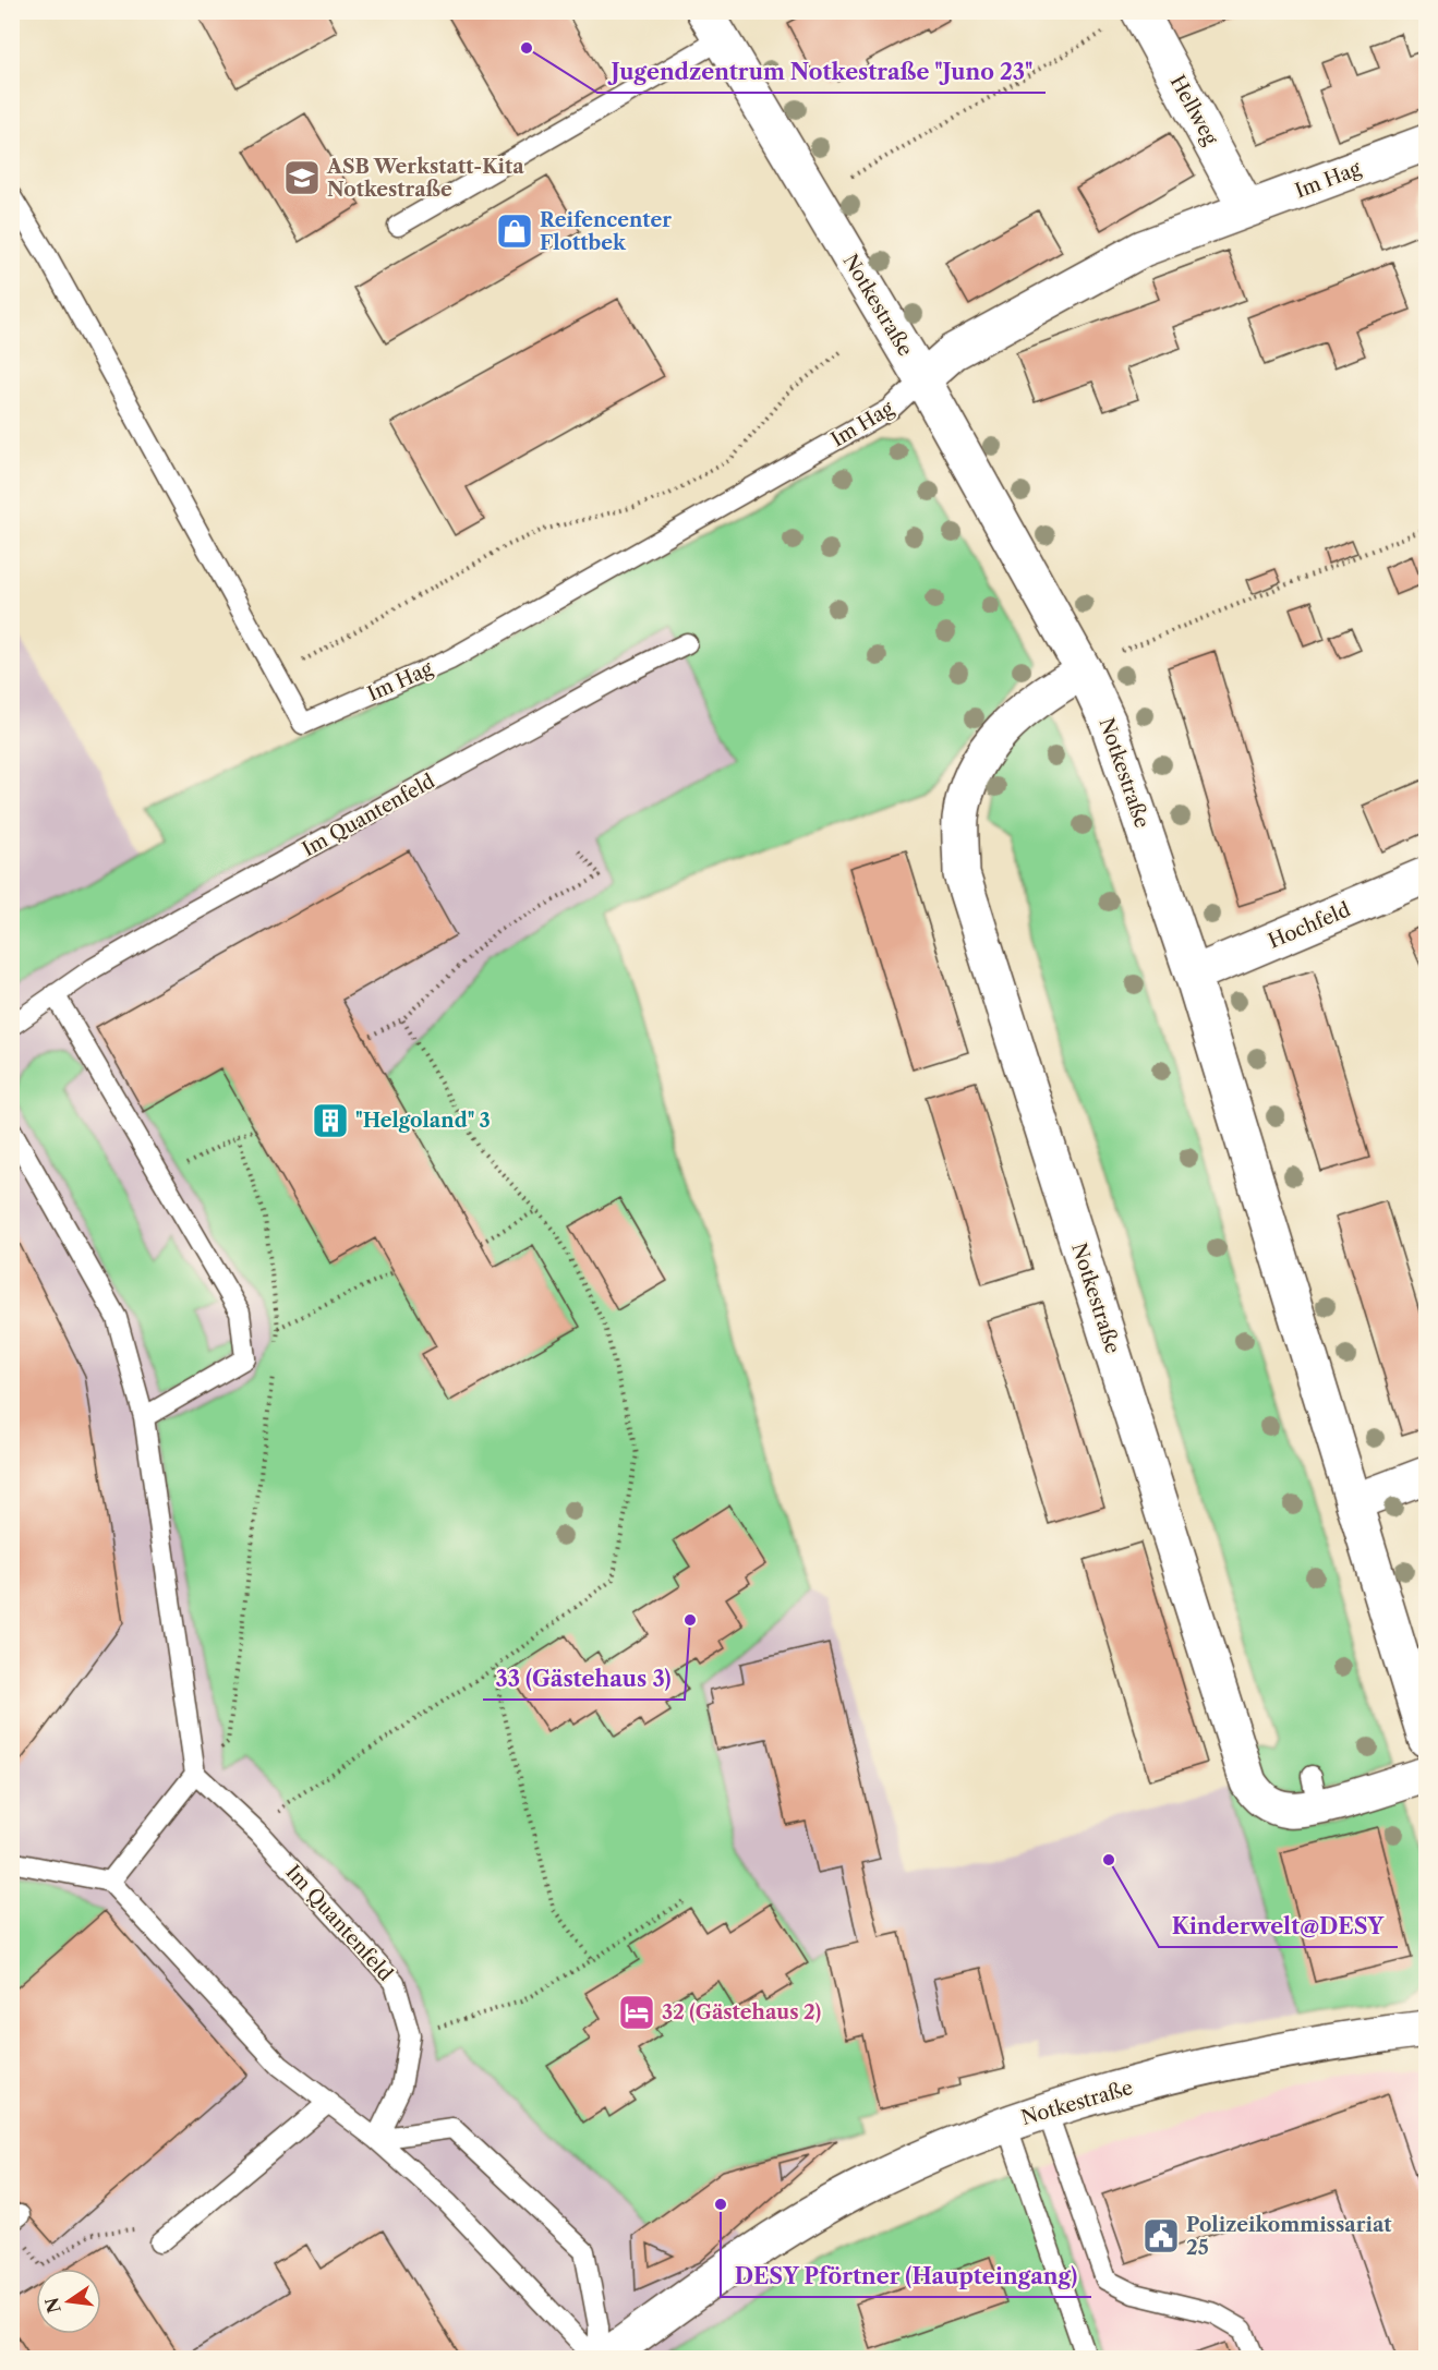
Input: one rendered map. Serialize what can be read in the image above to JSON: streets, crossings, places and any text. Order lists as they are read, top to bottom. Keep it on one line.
{"streets":{"street":["Hellweg","Im Hag","Notkestraße","Hochfeld"],"lane":["Im Quantenfeld"]},"crossings":[["Hellweg","Im Hag"],["Im Hag","Notkestraße"],["Notkestraße","Hochfeld"]],"places":{"other":["Jugendzentrum Notkestraße \"Juno 23\"","33 (Gästehaus 3)","Kinderwelt@DESY","DESY Pförtner (Haupteingang)"],"school or university":["ASB Werkstatt-Kita Notkestraße"],"shop":["Reifencenter Flottbek"],"building":["\"Helgoland\" 3"],"hotel":["32 (Gästehaus 2)"],"public building":["Polizeikommissariat 25"]},"north":"left"}
